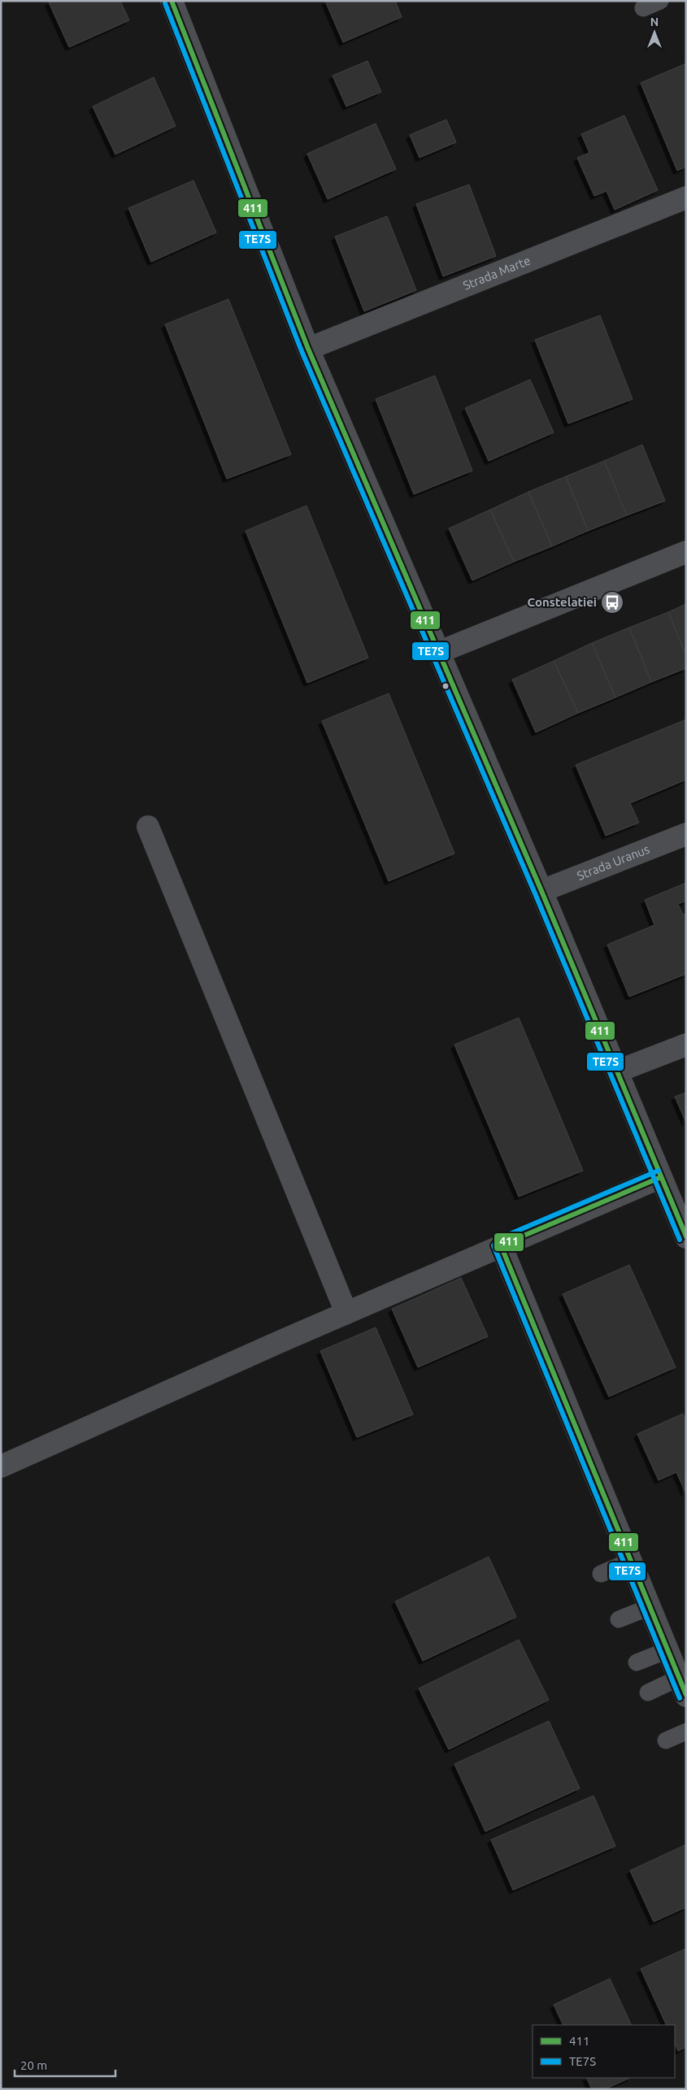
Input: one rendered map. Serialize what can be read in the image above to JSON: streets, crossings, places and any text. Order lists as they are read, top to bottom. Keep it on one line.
{"streets":{"street":["Strada Marte","Strada Uranus"]},"places":{"bus stop":["Constelatiei"]},"lines":["transit line 411","transit line TE7S"],"legend":["411","TE7S"],"scale_bar":"20 m","north":"top"}
